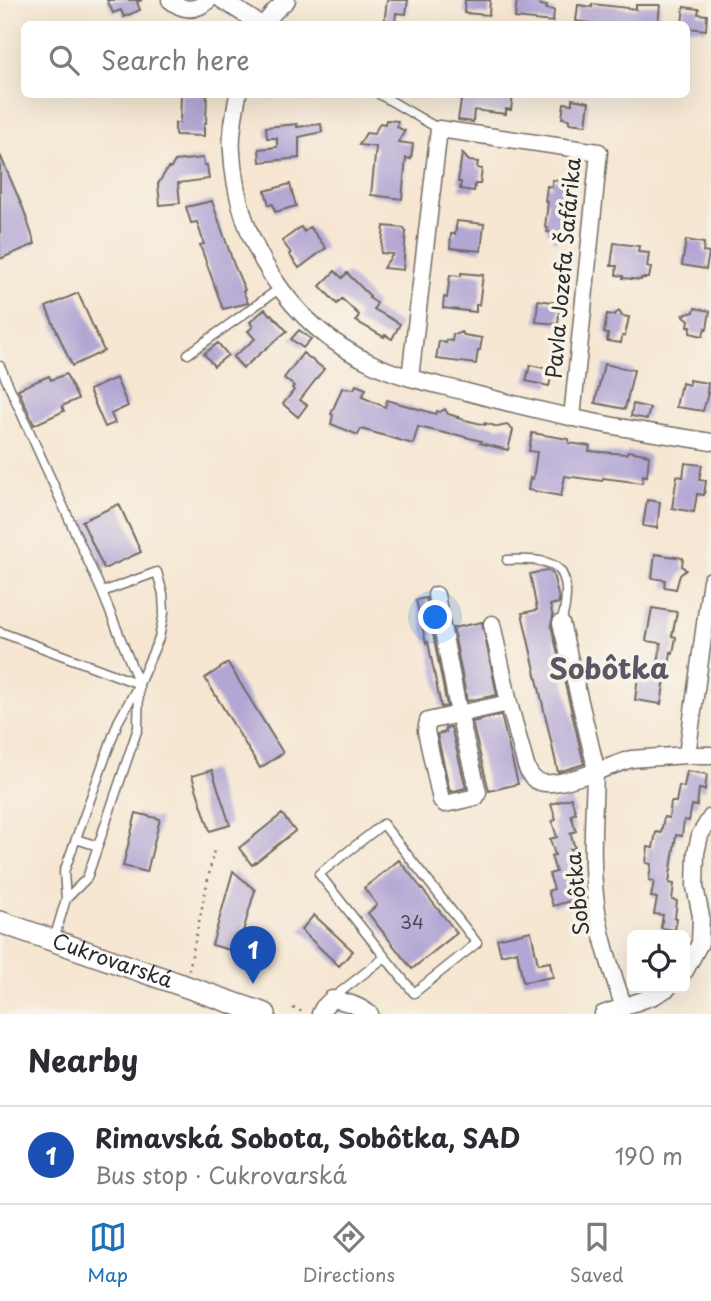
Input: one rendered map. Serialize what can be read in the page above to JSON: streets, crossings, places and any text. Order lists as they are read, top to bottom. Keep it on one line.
{"streets":{"main road":["Cukrovarská"],"street":["Pavla Jozefa Šafárika","Sobôtka"]},"districts":["Sobôtka"],"house_numbers":["34"],"page":{"search":"Search here","pins":"1","heading":"Nearby","list":[{"mark":"1","name":"Rimavská Sobota, Sobôtka, SAD","note":"Bus stop · Cukrovarská","value":"190 m"}],"nav":["Map","Directions","Saved"]}}
